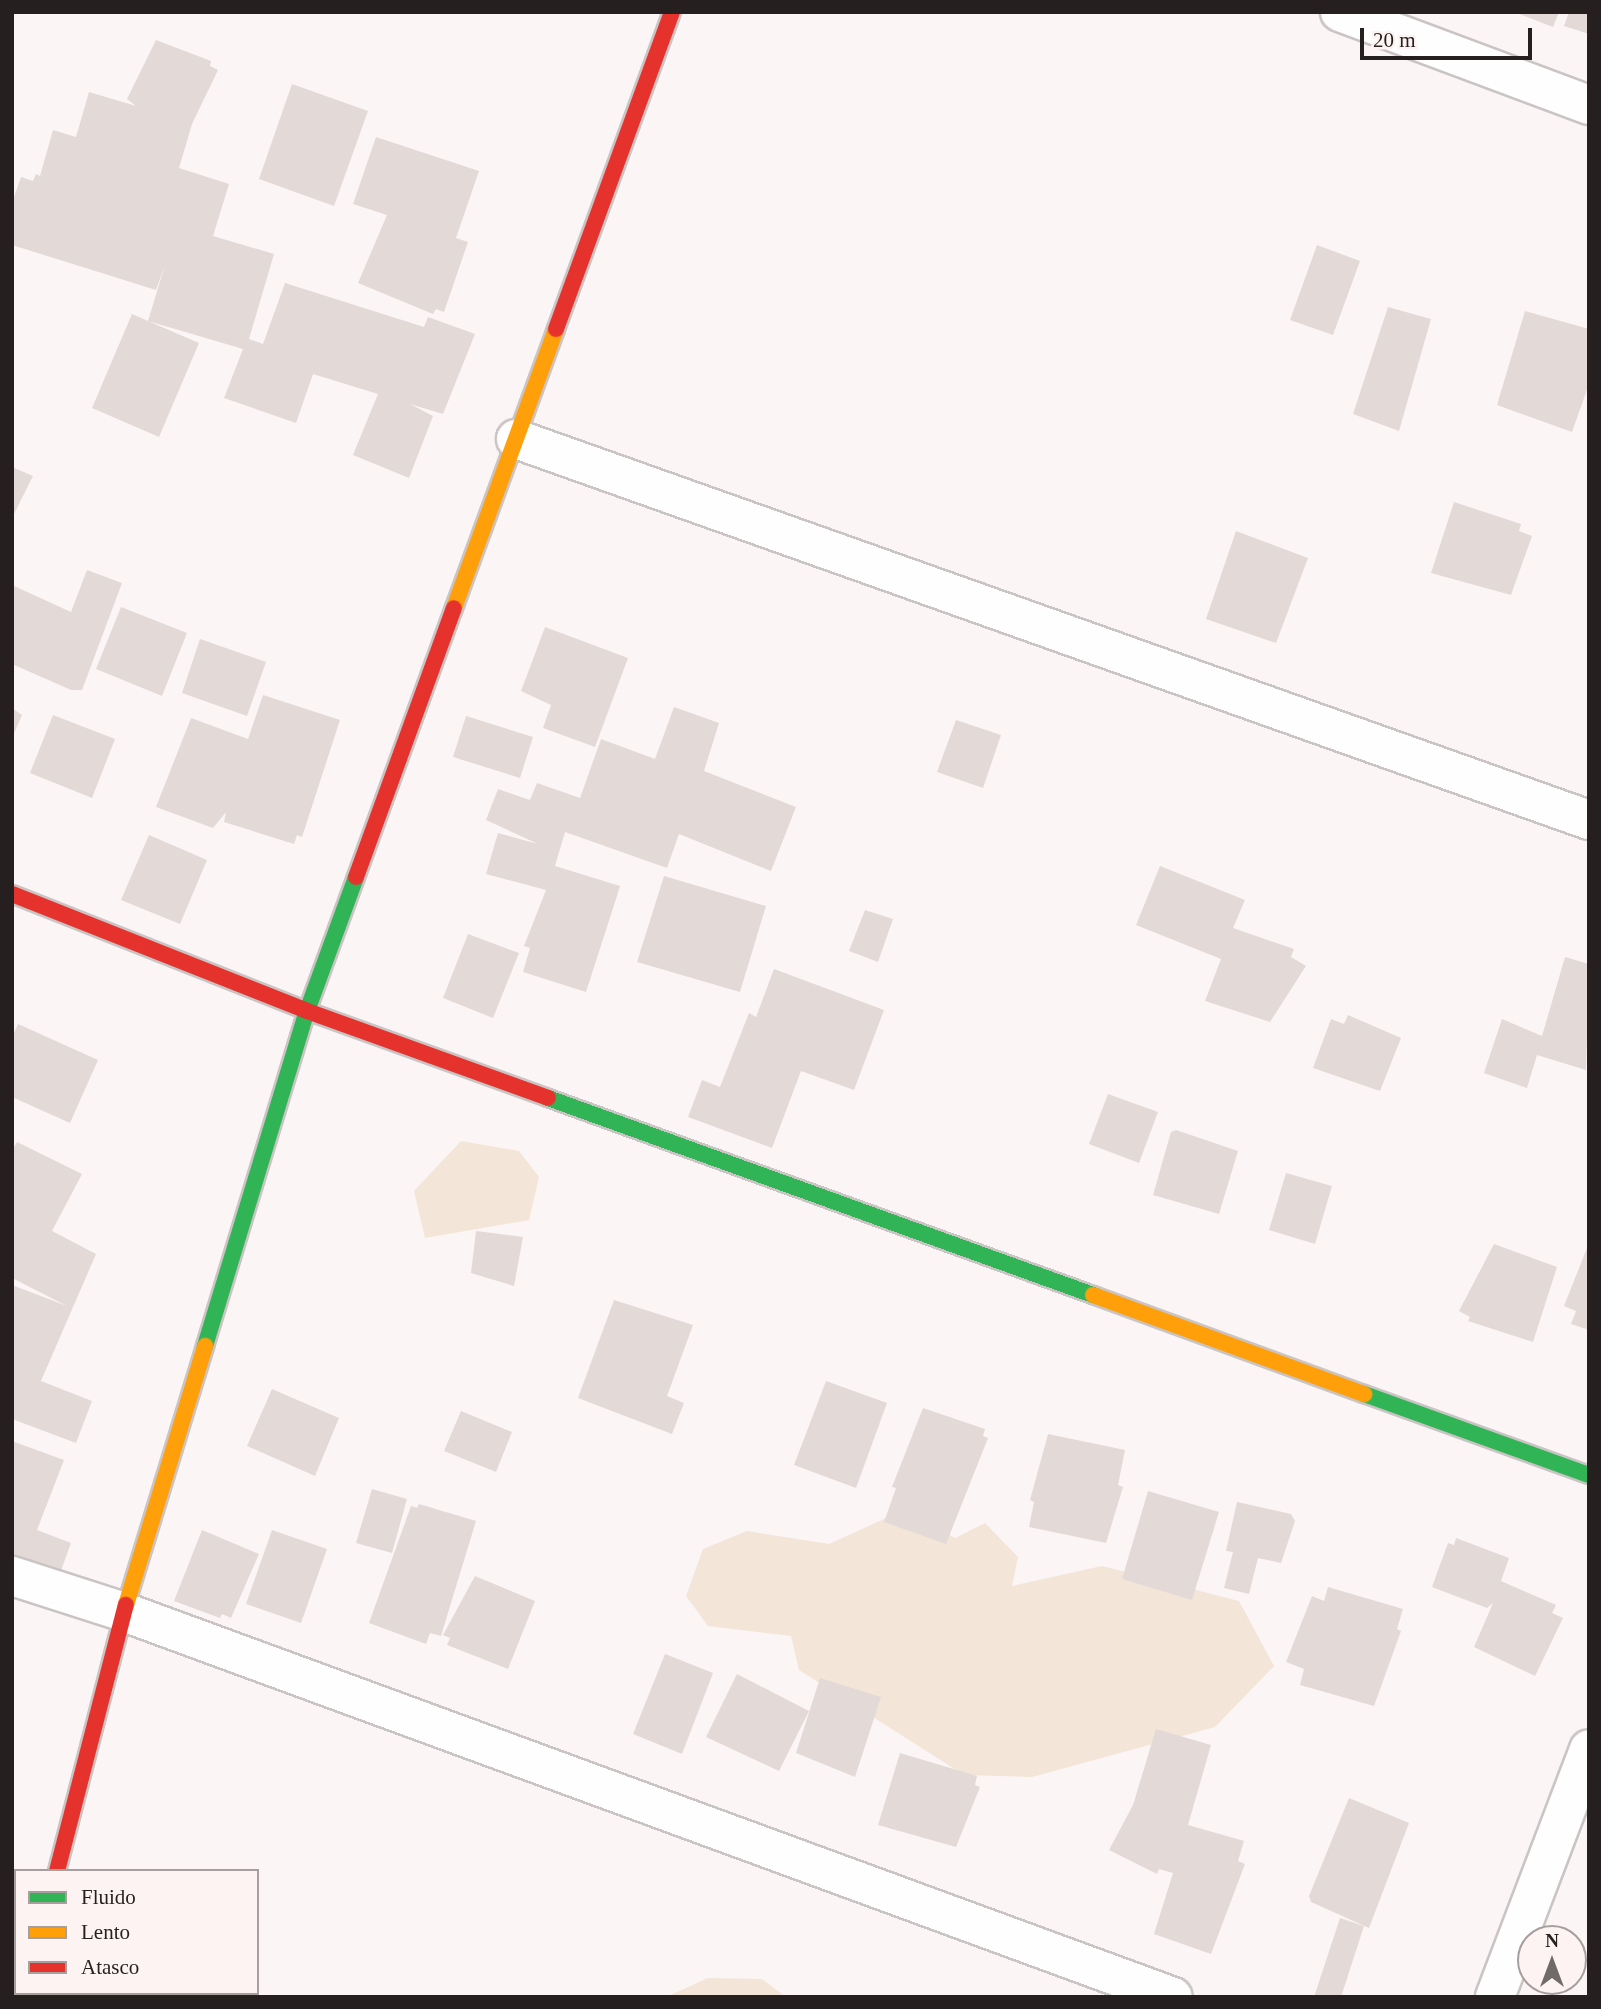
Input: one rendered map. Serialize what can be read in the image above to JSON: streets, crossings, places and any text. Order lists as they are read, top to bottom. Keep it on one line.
{"legend":["Fluido","Lento","Atasco"],"scale_bar":"20 m","north":"top"}
